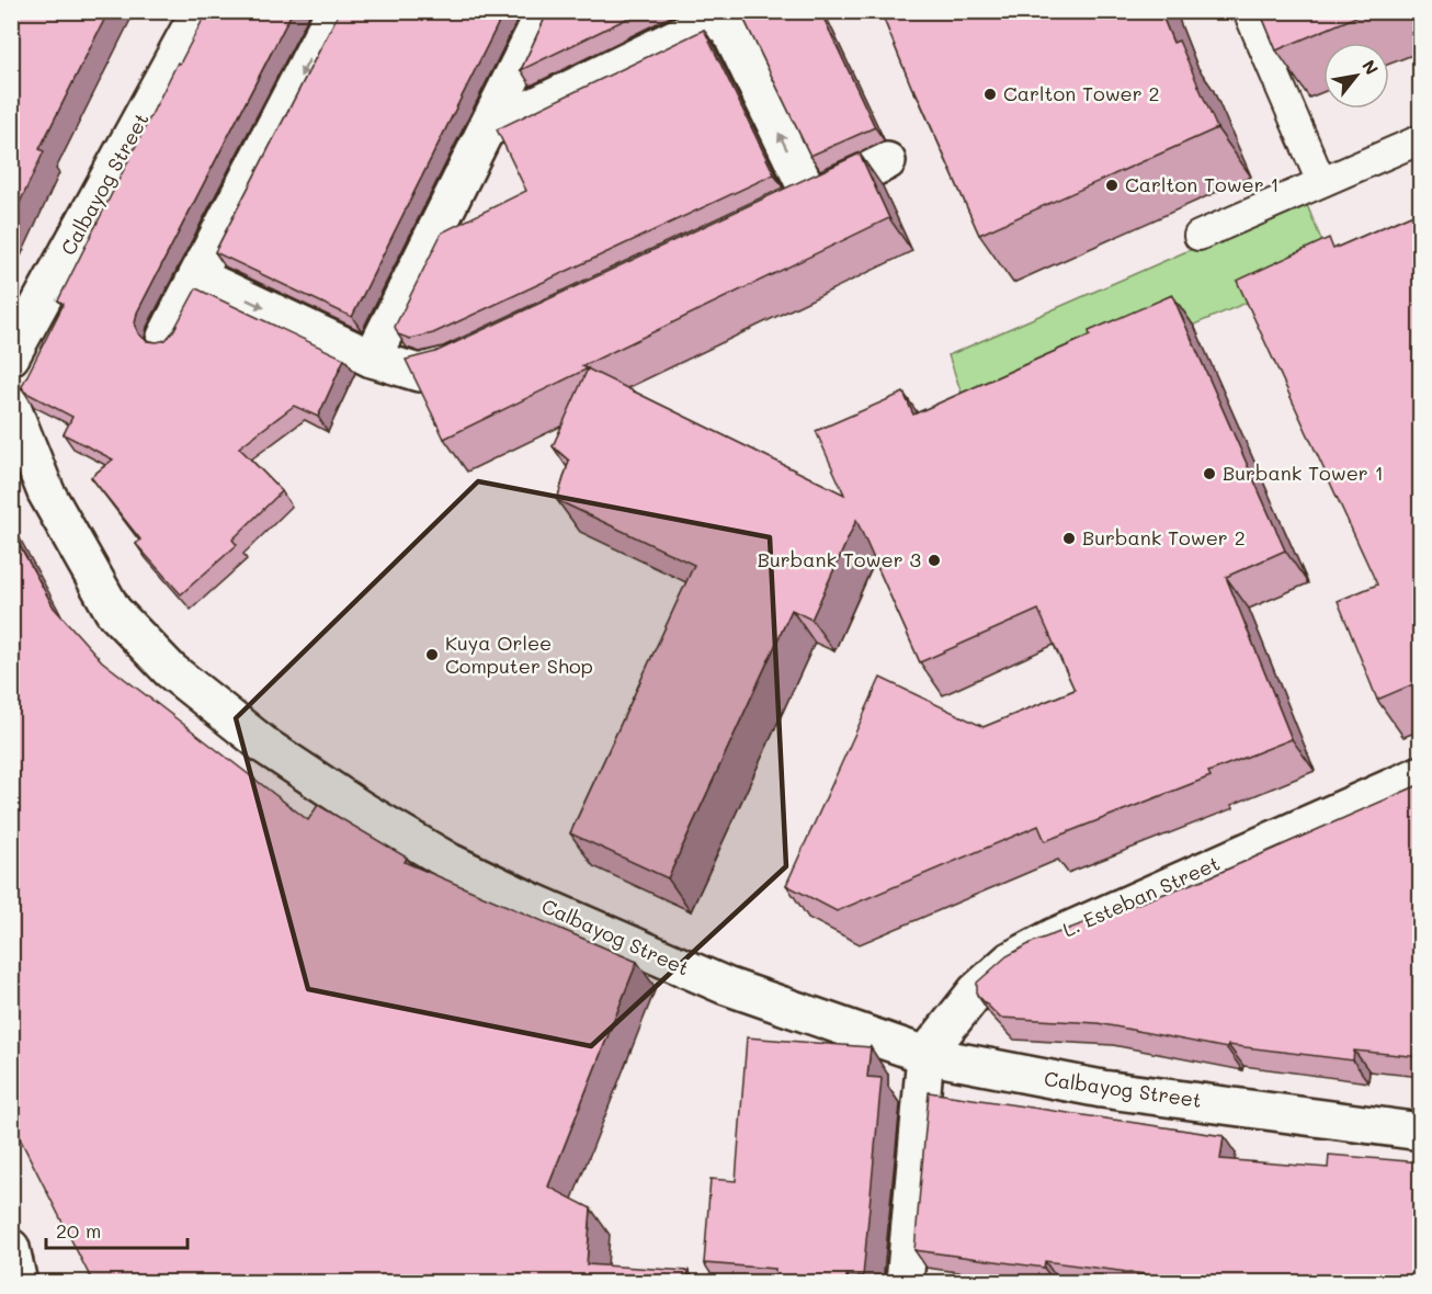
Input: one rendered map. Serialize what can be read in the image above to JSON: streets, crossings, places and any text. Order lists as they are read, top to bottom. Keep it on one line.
{"streets":{"street":["Calbayog Street","L. Esteban Street"]},"crossings":[["Calbayog Street","L. Esteban Street"]],"places":["Carlton Tower 2","Carlton Tower 1","Burbank Tower 1","Burbank Tower 2","Burbank Tower 3","Kuya Orlee Computer Shop"],"scale_bar":"20 m","north":"top right"}
